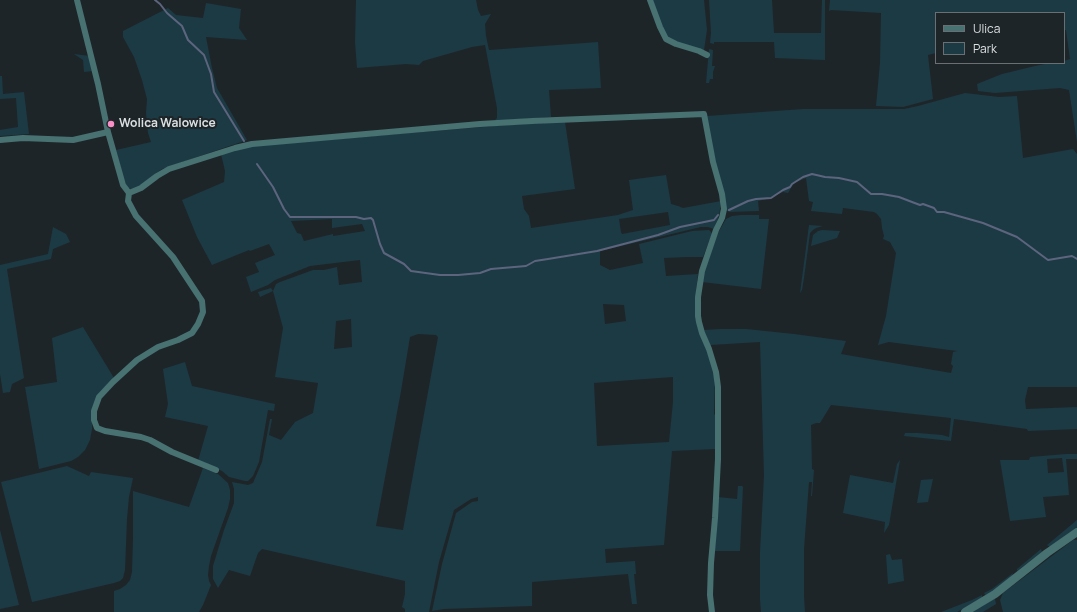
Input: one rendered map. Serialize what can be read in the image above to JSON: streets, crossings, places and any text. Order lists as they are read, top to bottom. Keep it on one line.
{"places":["Wolica Walowice"],"legend":["Ulica","Park"]}
